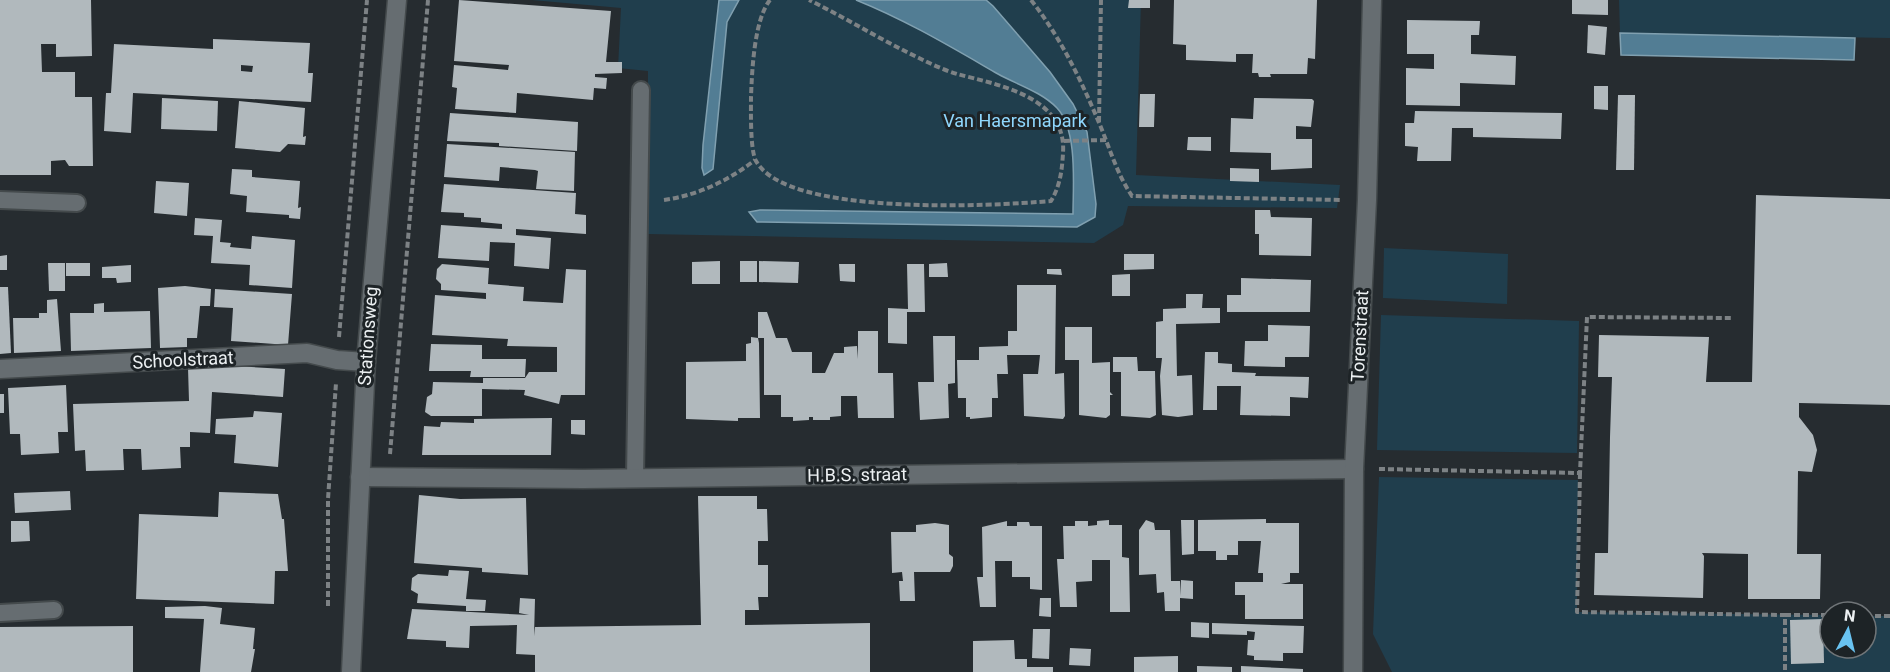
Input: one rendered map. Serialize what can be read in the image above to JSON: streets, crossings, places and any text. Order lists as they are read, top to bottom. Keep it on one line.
{"streets":{"street":["Stationsweg","Torenstraat","Schoolstraat","H.B.S. straat"]},"crossings":[["Stationsweg","Schoolstraat"],["Stationsweg","H.B.S. straat"],["Torenstraat","H.B.S. straat"]],"parks":["Van Haersmapark"],"north":"top"}
